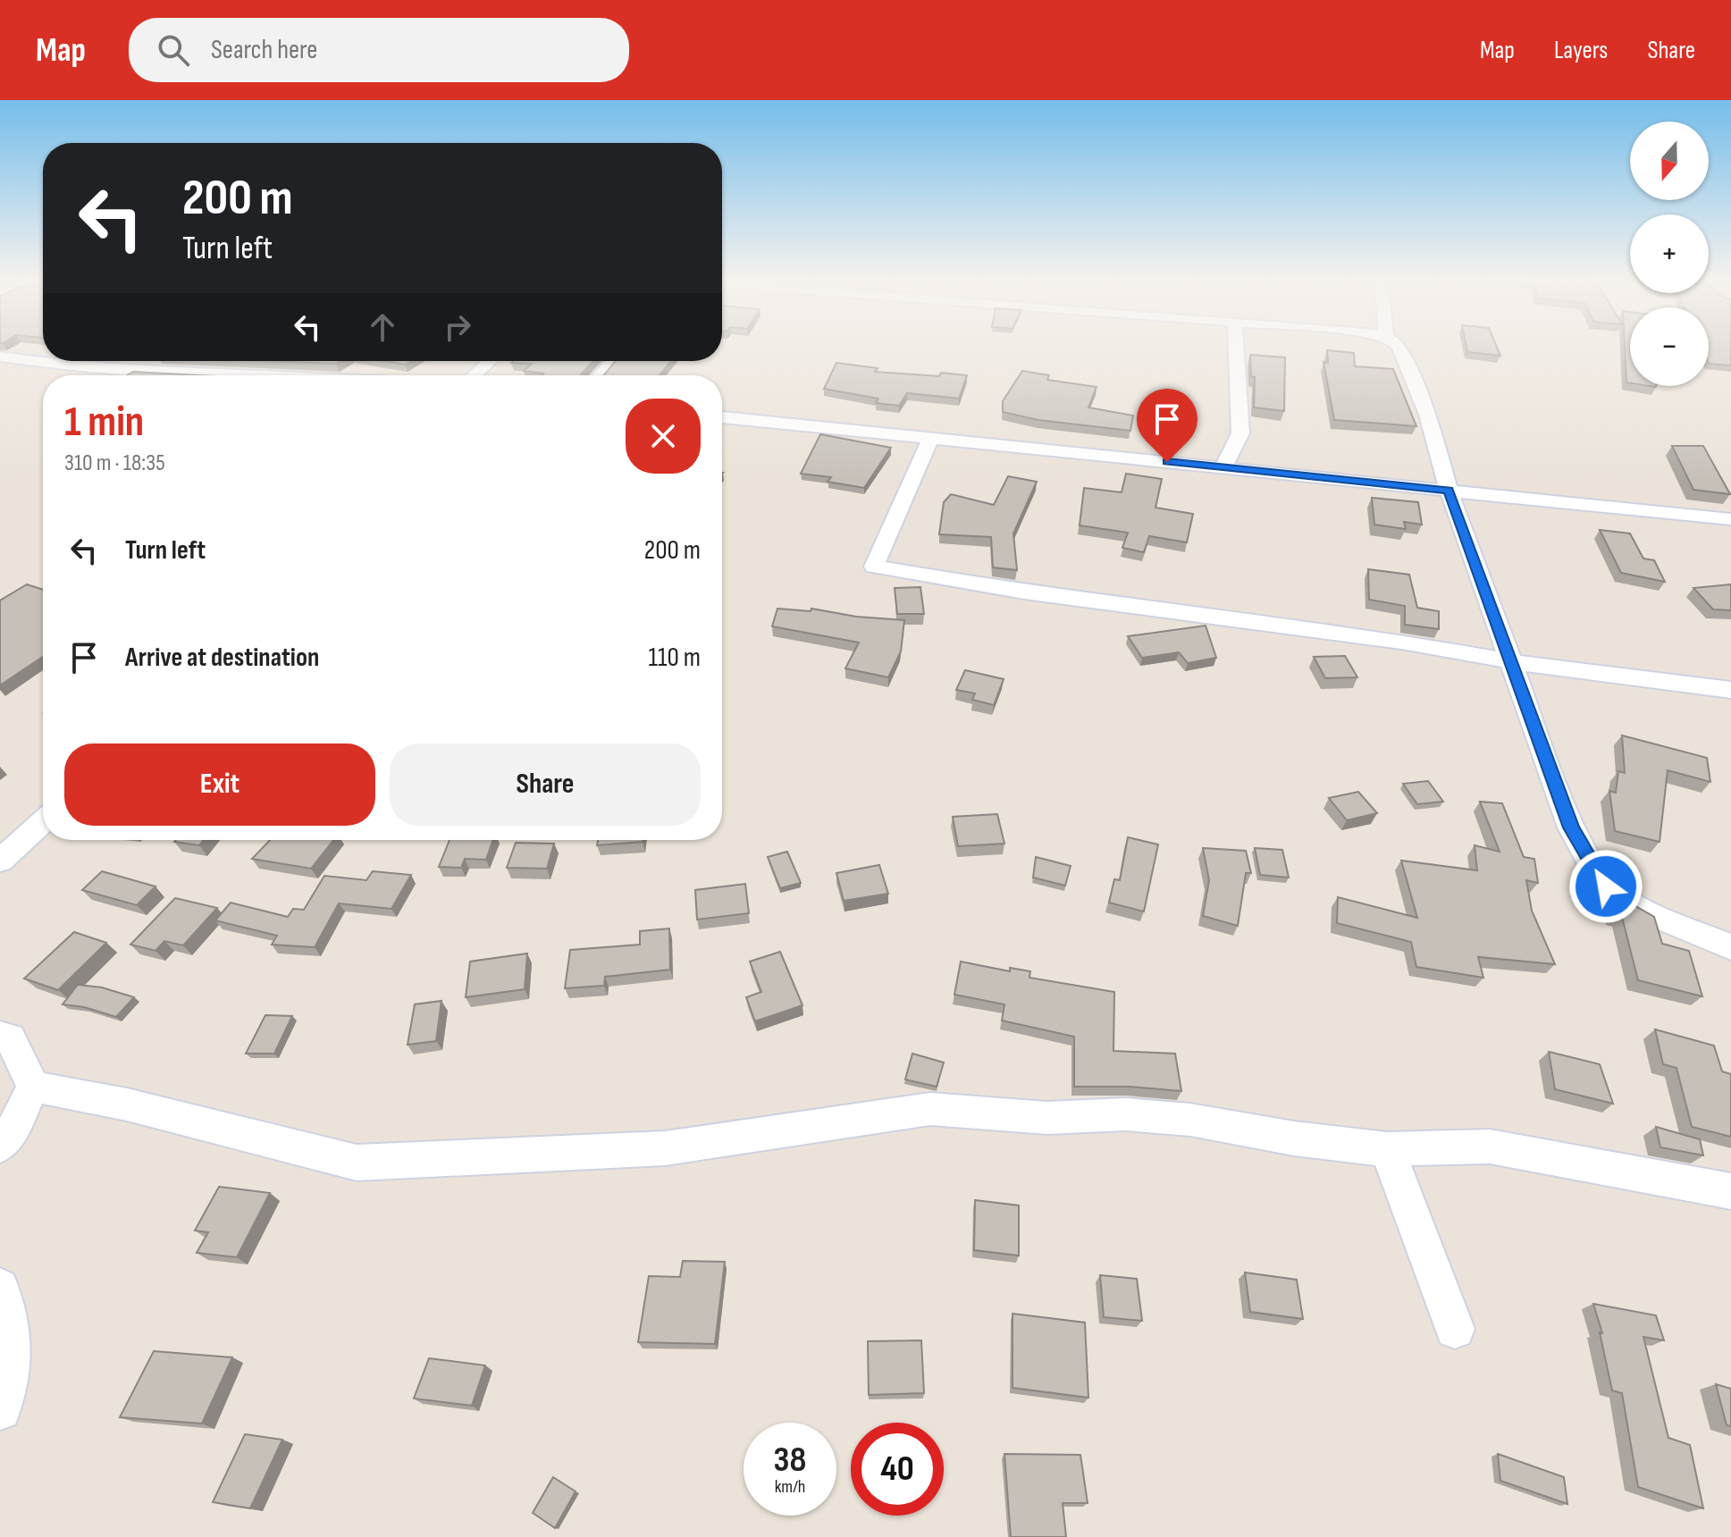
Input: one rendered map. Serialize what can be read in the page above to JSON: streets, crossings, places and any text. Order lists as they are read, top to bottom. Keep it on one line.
{"north":"bottom","page":{"header":"Map","search":"Search here","nav":["Map","Layers","Share"],"map_buttons":["+","−"],"turn":["200 m","Turn left"],"heading":["1 min","310 m · 18:35"],"list":[{"name":"Turn left","value":"200 m"},{"name":"Arrive at destination","value":"110 m"}],"buttons":["Exit","Share"],"speed":"38 km/h","limit":"40"}}
